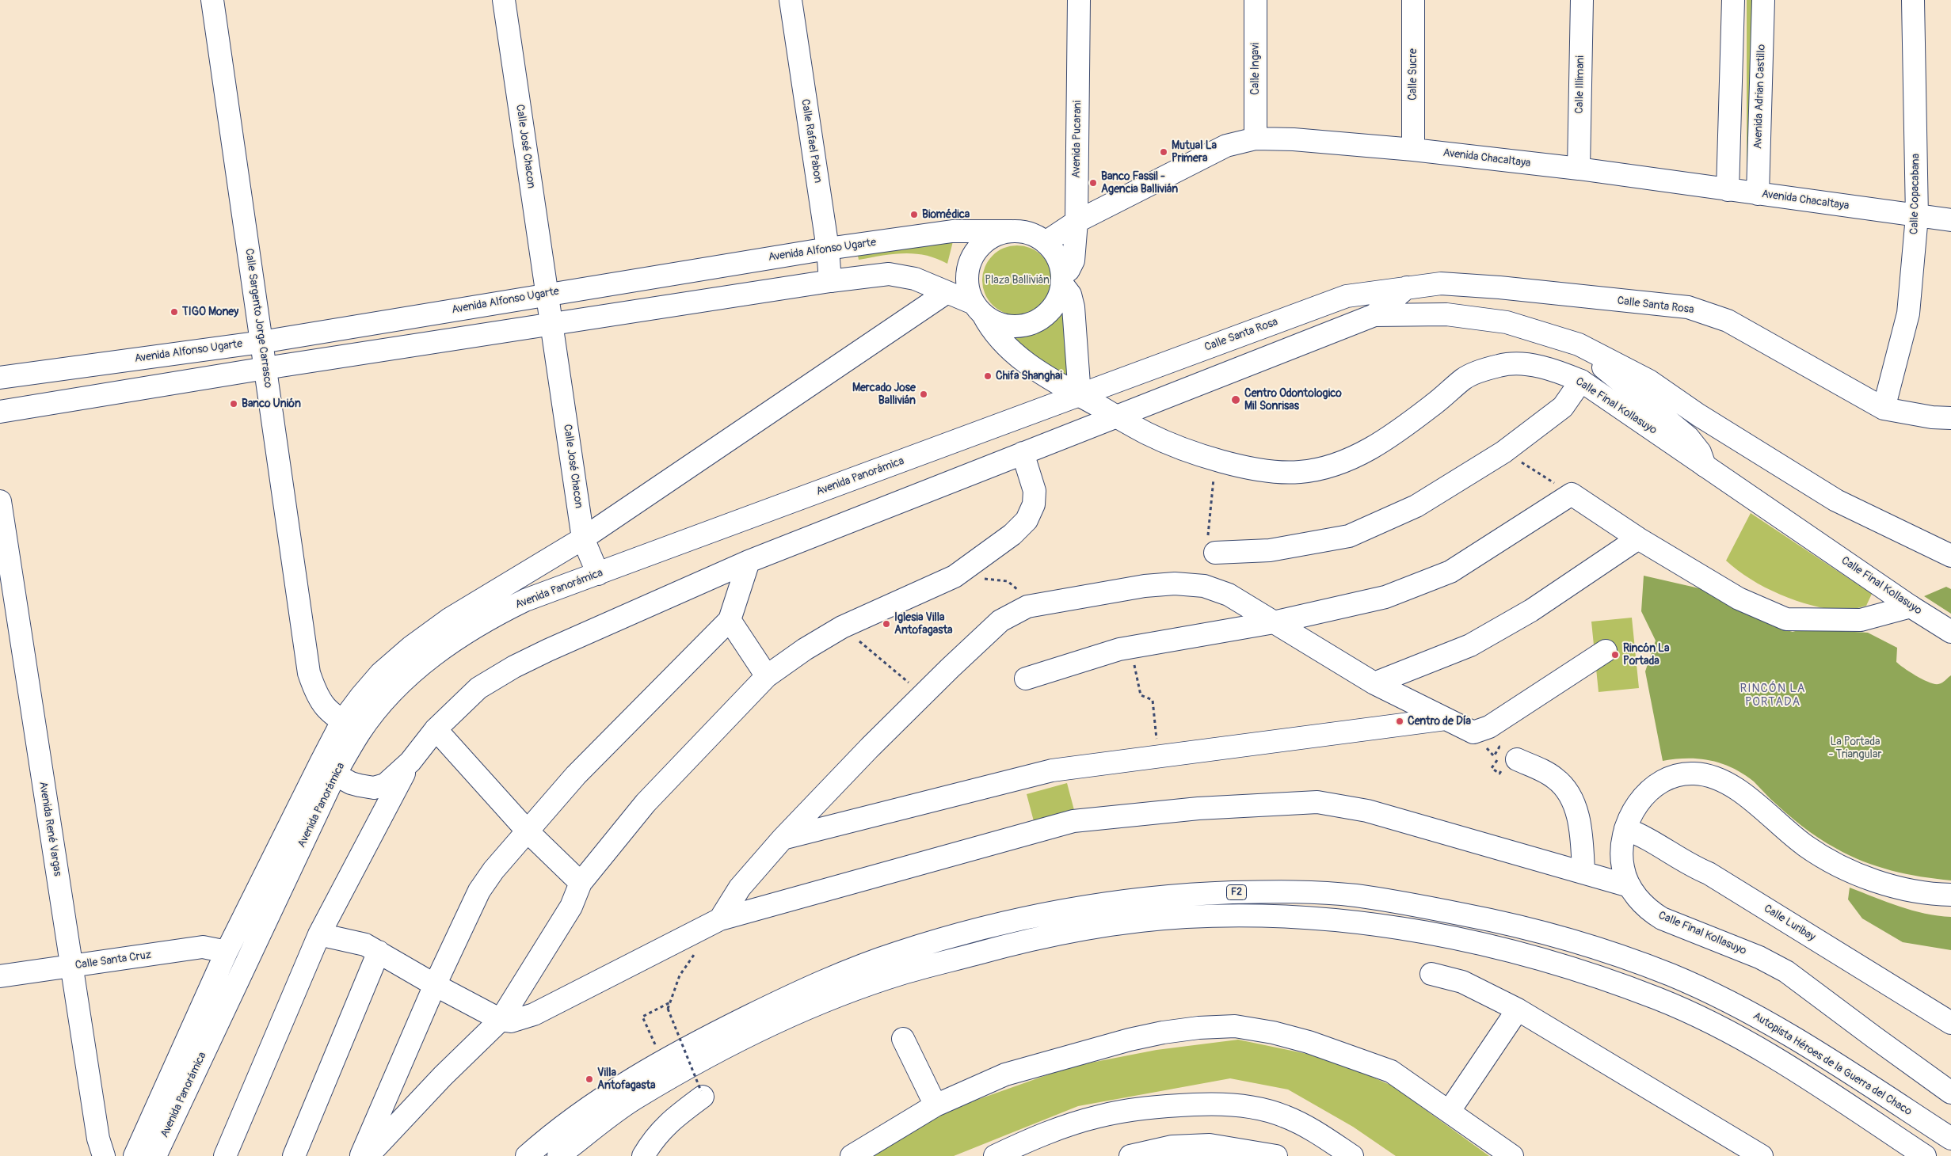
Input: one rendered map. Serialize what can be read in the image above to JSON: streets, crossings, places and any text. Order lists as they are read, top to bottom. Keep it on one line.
{"streets":{"main road":["Calle Ingavi","Calle Sucre","Calle Illimani","Avenida Adrian Castillo","Avenida Pucarani","Calle Rafael Pabon","Calle José Chacon","Avenida Chacaltaya","Calle Copacabana","Avenida Alfonso Ugarte","Calle Santa Rosa","Calle Sargento Jorge Carrasco","Calle Final Kollasuyo","Avenida Panorámica","Avenida René Vargas","F2","Calle Luribay","Calle Santa Cruz","Autopista Héroes de la Guerra del Chaco"]},"crossings":[["Calle Ingavi","Avenida Chacaltaya"],["Calle Sucre","Avenida Chacaltaya"],["Calle Illimani","Avenida Chacaltaya"],["Avenida Adrian Castillo","Avenida Chacaltaya"],["Avenida Pucarani","Avenida Chacaltaya"],["Avenida Pucarani","Avenida Alfonso Ugarte"],["Avenida Pucarani","Calle Final Kollasuyo"],["Calle Rafael Pabon","Avenida Alfonso Ugarte"],["Calle José Chacon","Avenida Alfonso Ugarte"],["Calle José Chacon","Avenida Panorámica"],["Avenida Chacaltaya","Calle Copacabana"],["Avenida Chacaltaya","Avenida Alfonso Ugarte"],["Avenida Chacaltaya","Calle Final Kollasuyo"],["Calle Copacabana","Calle Santa Rosa"],["Avenida Alfonso Ugarte","Calle Sargento Jorge Carrasco"],["Avenida Alfonso Ugarte","Calle Final Kollasuyo"],["Calle Santa Rosa","Calle Final Kollasuyo"],["Calle Santa Rosa","Avenida Panorámica"],["Calle Sargento Jorge Carrasco","Avenida Panorámica"],["Calle Final Kollasuyo","Avenida Panorámica"],["Calle Final Kollasuyo","Calle Luribay"],["Avenida Panorámica","Calle Santa Cruz"],["Avenida René Vargas","Calle Santa Cruz"]],"districts":["RINCÓN LA PORTADA"],"parks":["Plaza Ballivián","La Portada - Triangular"],"places":["Mutual La Primera","Banco Fassil - Agencia Ballivián","Biomédica","TIGO Money","Chifa Shanghai","Mercado Jose Ballivián","Centro Odontologico Mil Sonrisas","Banco Unión","Iglesia Villa Antofagasta","Rincón La Portada","Centro de Día","Villa Antofagasta"]}
